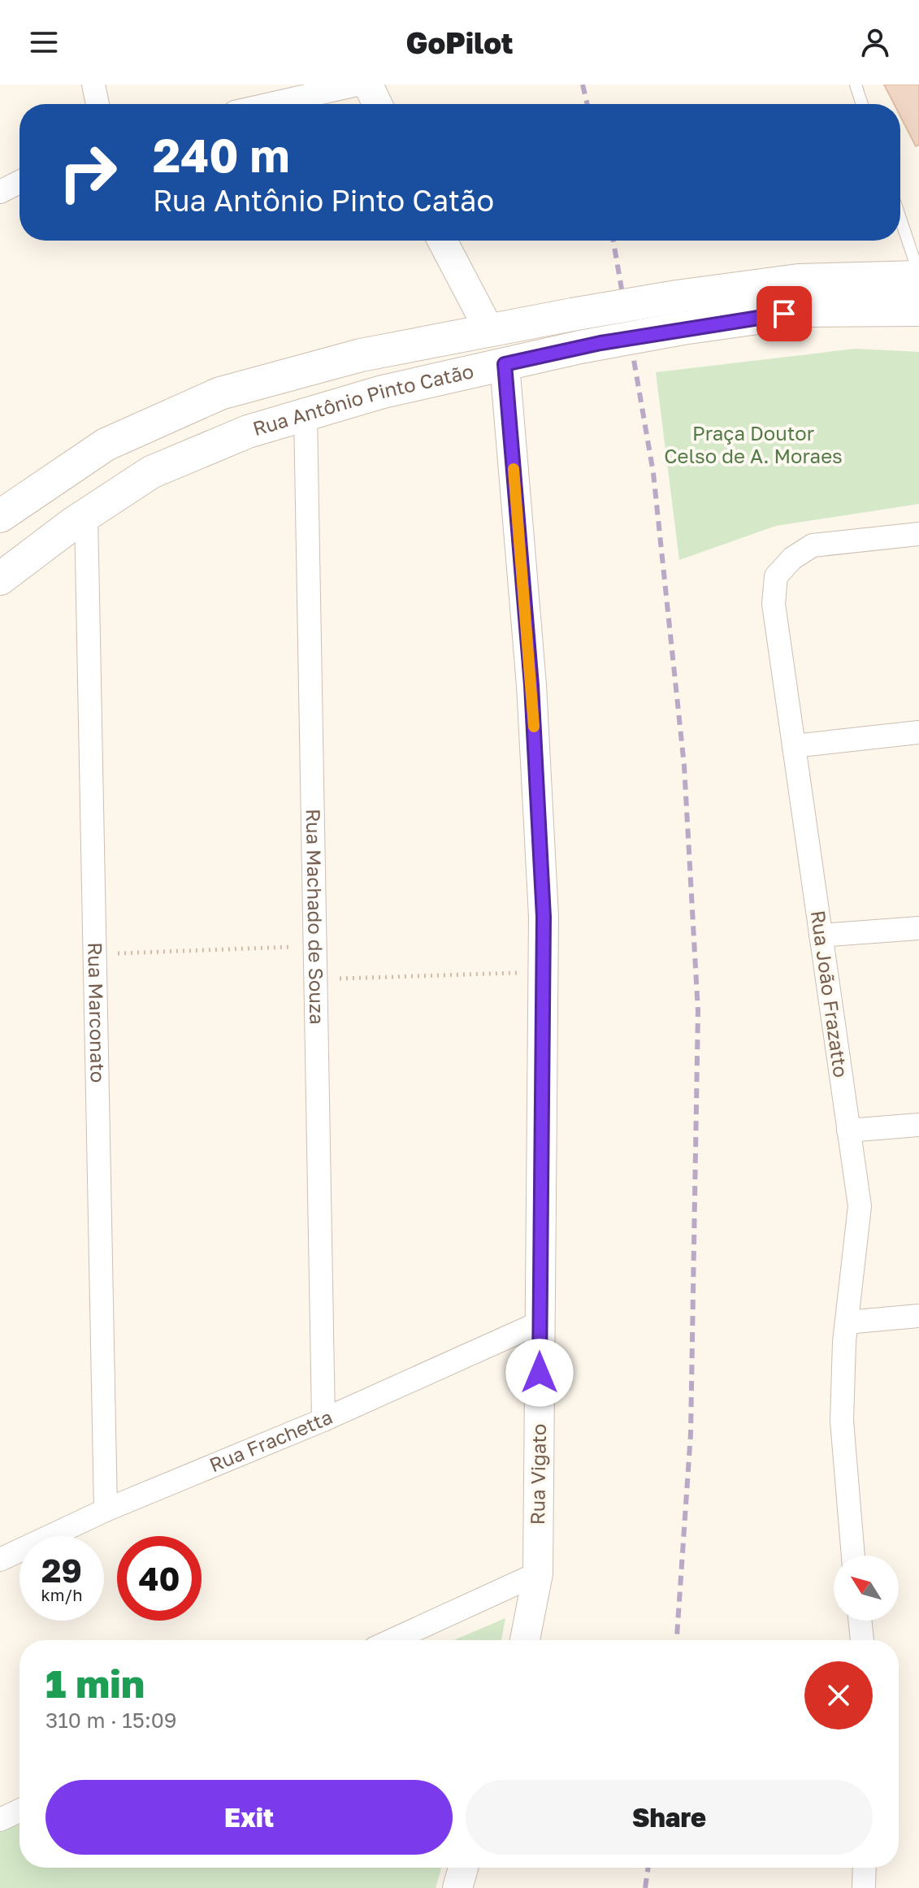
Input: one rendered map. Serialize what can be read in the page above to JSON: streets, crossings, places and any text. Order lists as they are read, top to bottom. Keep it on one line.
{"streets":{"main road":["Rua Antônio Pinto Catão"],"street":["Rua Machado de Souza","Rua João Frazatto","Rua Marconato","Rua Frachetta","Rua Vigato"]},"crossings":[["Rua Antônio Pinto Catão","Rua Machado de Souza"],["Rua Antônio Pinto Catão","Rua Marconato"],["Rua Antônio Pinto Catão","Rua Vigato"],["Rua Machado de Souza","Rua Frachetta"],["Rua Marconato","Rua Frachetta"],["Rua Frachetta","Rua Vigato"]],"parks":["Praça Doutor Celso de A. Moraes"],"north":"top left","page":{"header":"GoPilot","turn":["240 m","Rua Antônio Pinto Catão"],"speed":"29 km/h","limit":"40","heading":["1 min","310 m · 15:09"],"buttons":["Exit","Share"]}}
